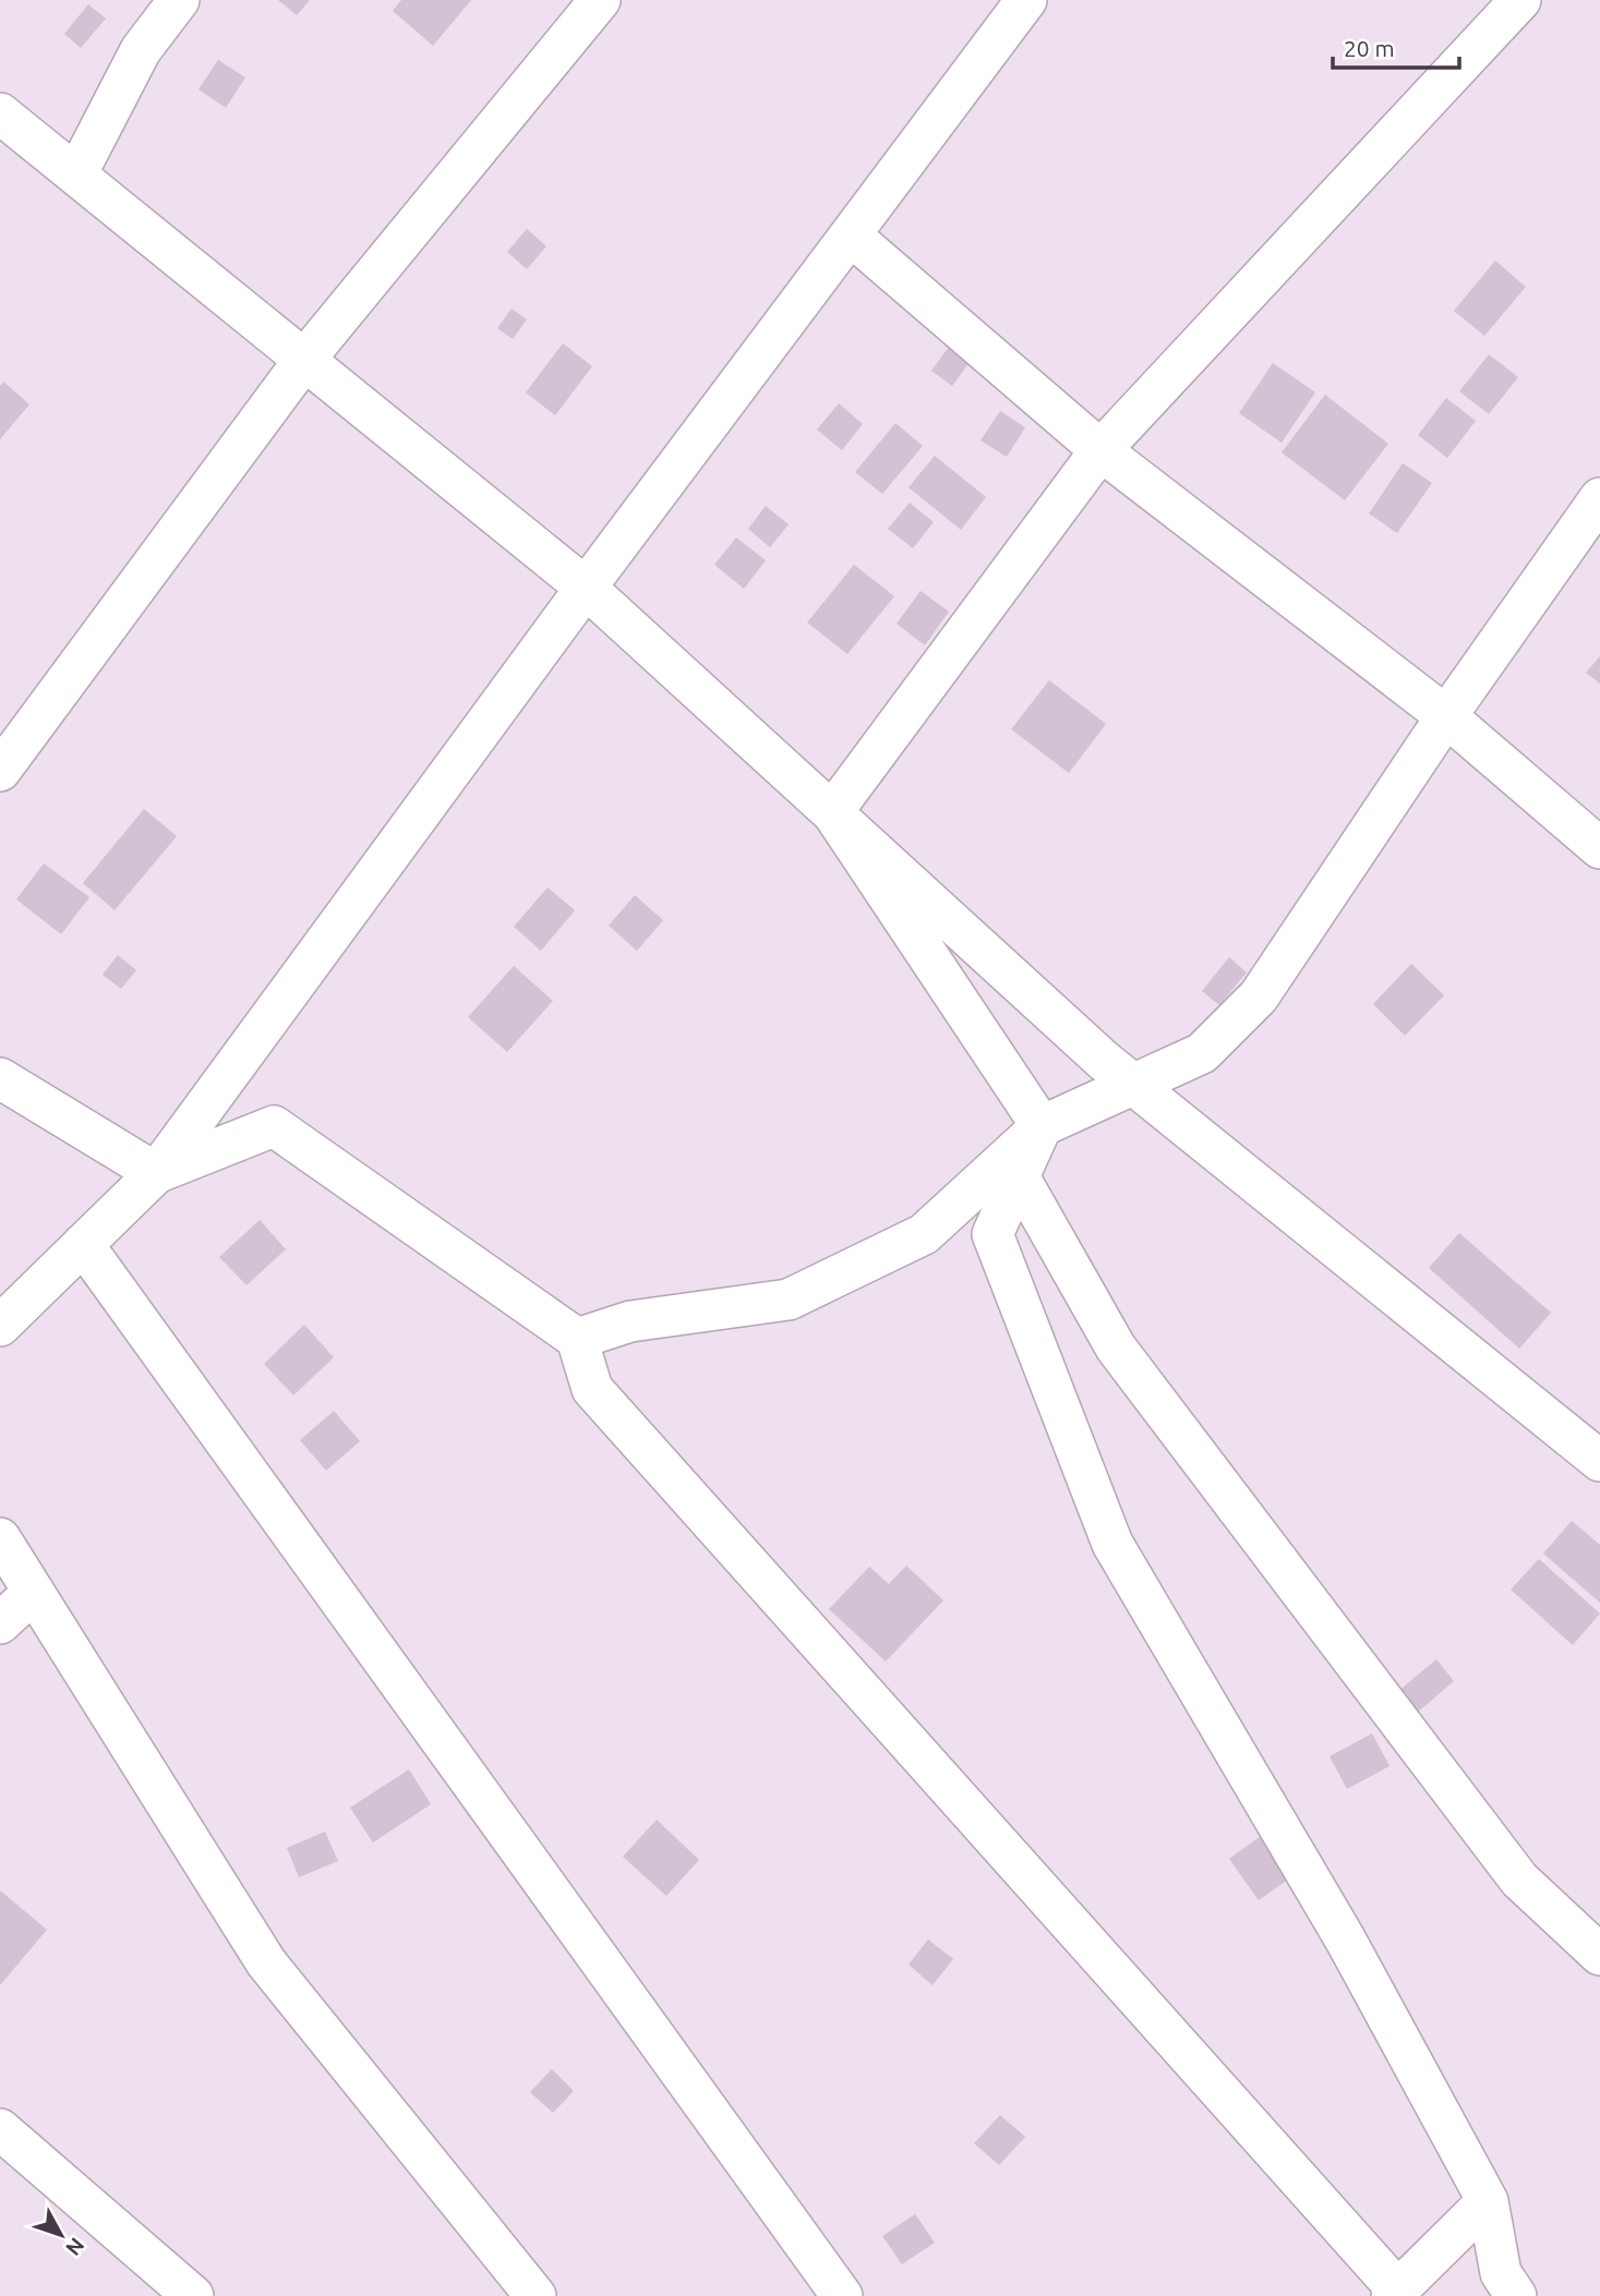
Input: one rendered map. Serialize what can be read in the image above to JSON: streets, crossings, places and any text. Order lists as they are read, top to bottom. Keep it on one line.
{"scale_bar":"20 m","north":"bottom right"}
